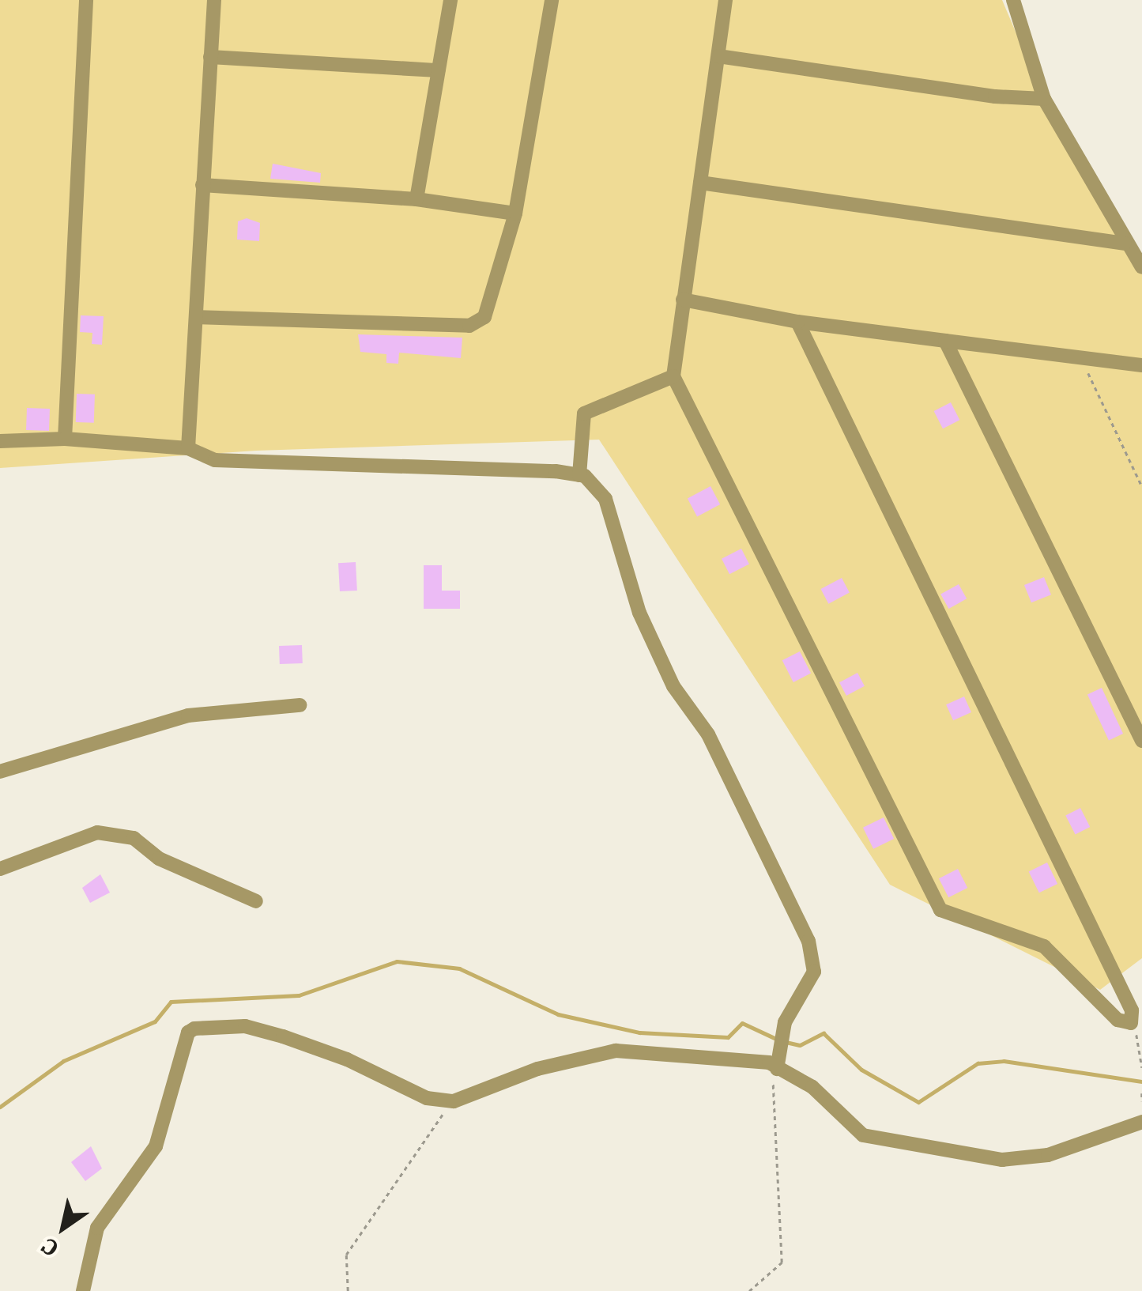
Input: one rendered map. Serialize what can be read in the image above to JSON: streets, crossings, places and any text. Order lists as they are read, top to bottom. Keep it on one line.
{"north":"bottom left"}
